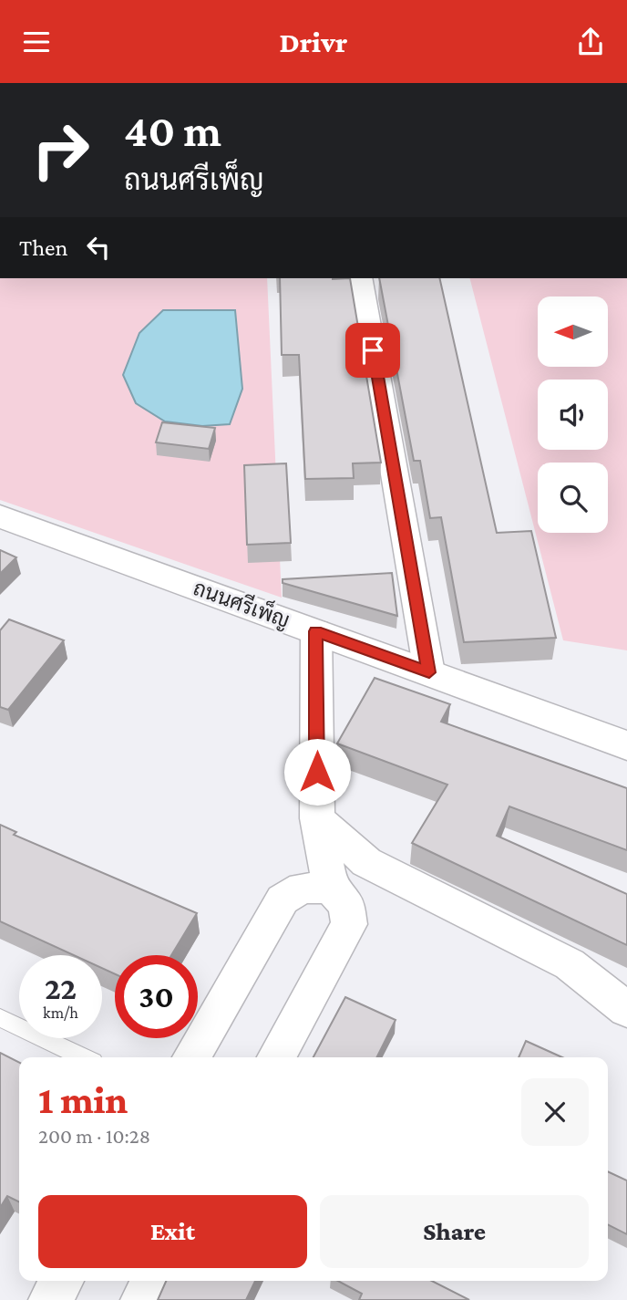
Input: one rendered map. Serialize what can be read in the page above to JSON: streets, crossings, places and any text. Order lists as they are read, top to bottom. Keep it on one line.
{"streets":{"main road":["ถนนศรีเพ็ญ"]},"north":"left","page":{"header":"Drivr","turn":["40 m","ถนนศรีเพ็ญ"],"then":"Then","speed":"22 km/h","limit":"30","heading":["1 min","200 m · 10:28"],"buttons":["Exit","Share"]}}
